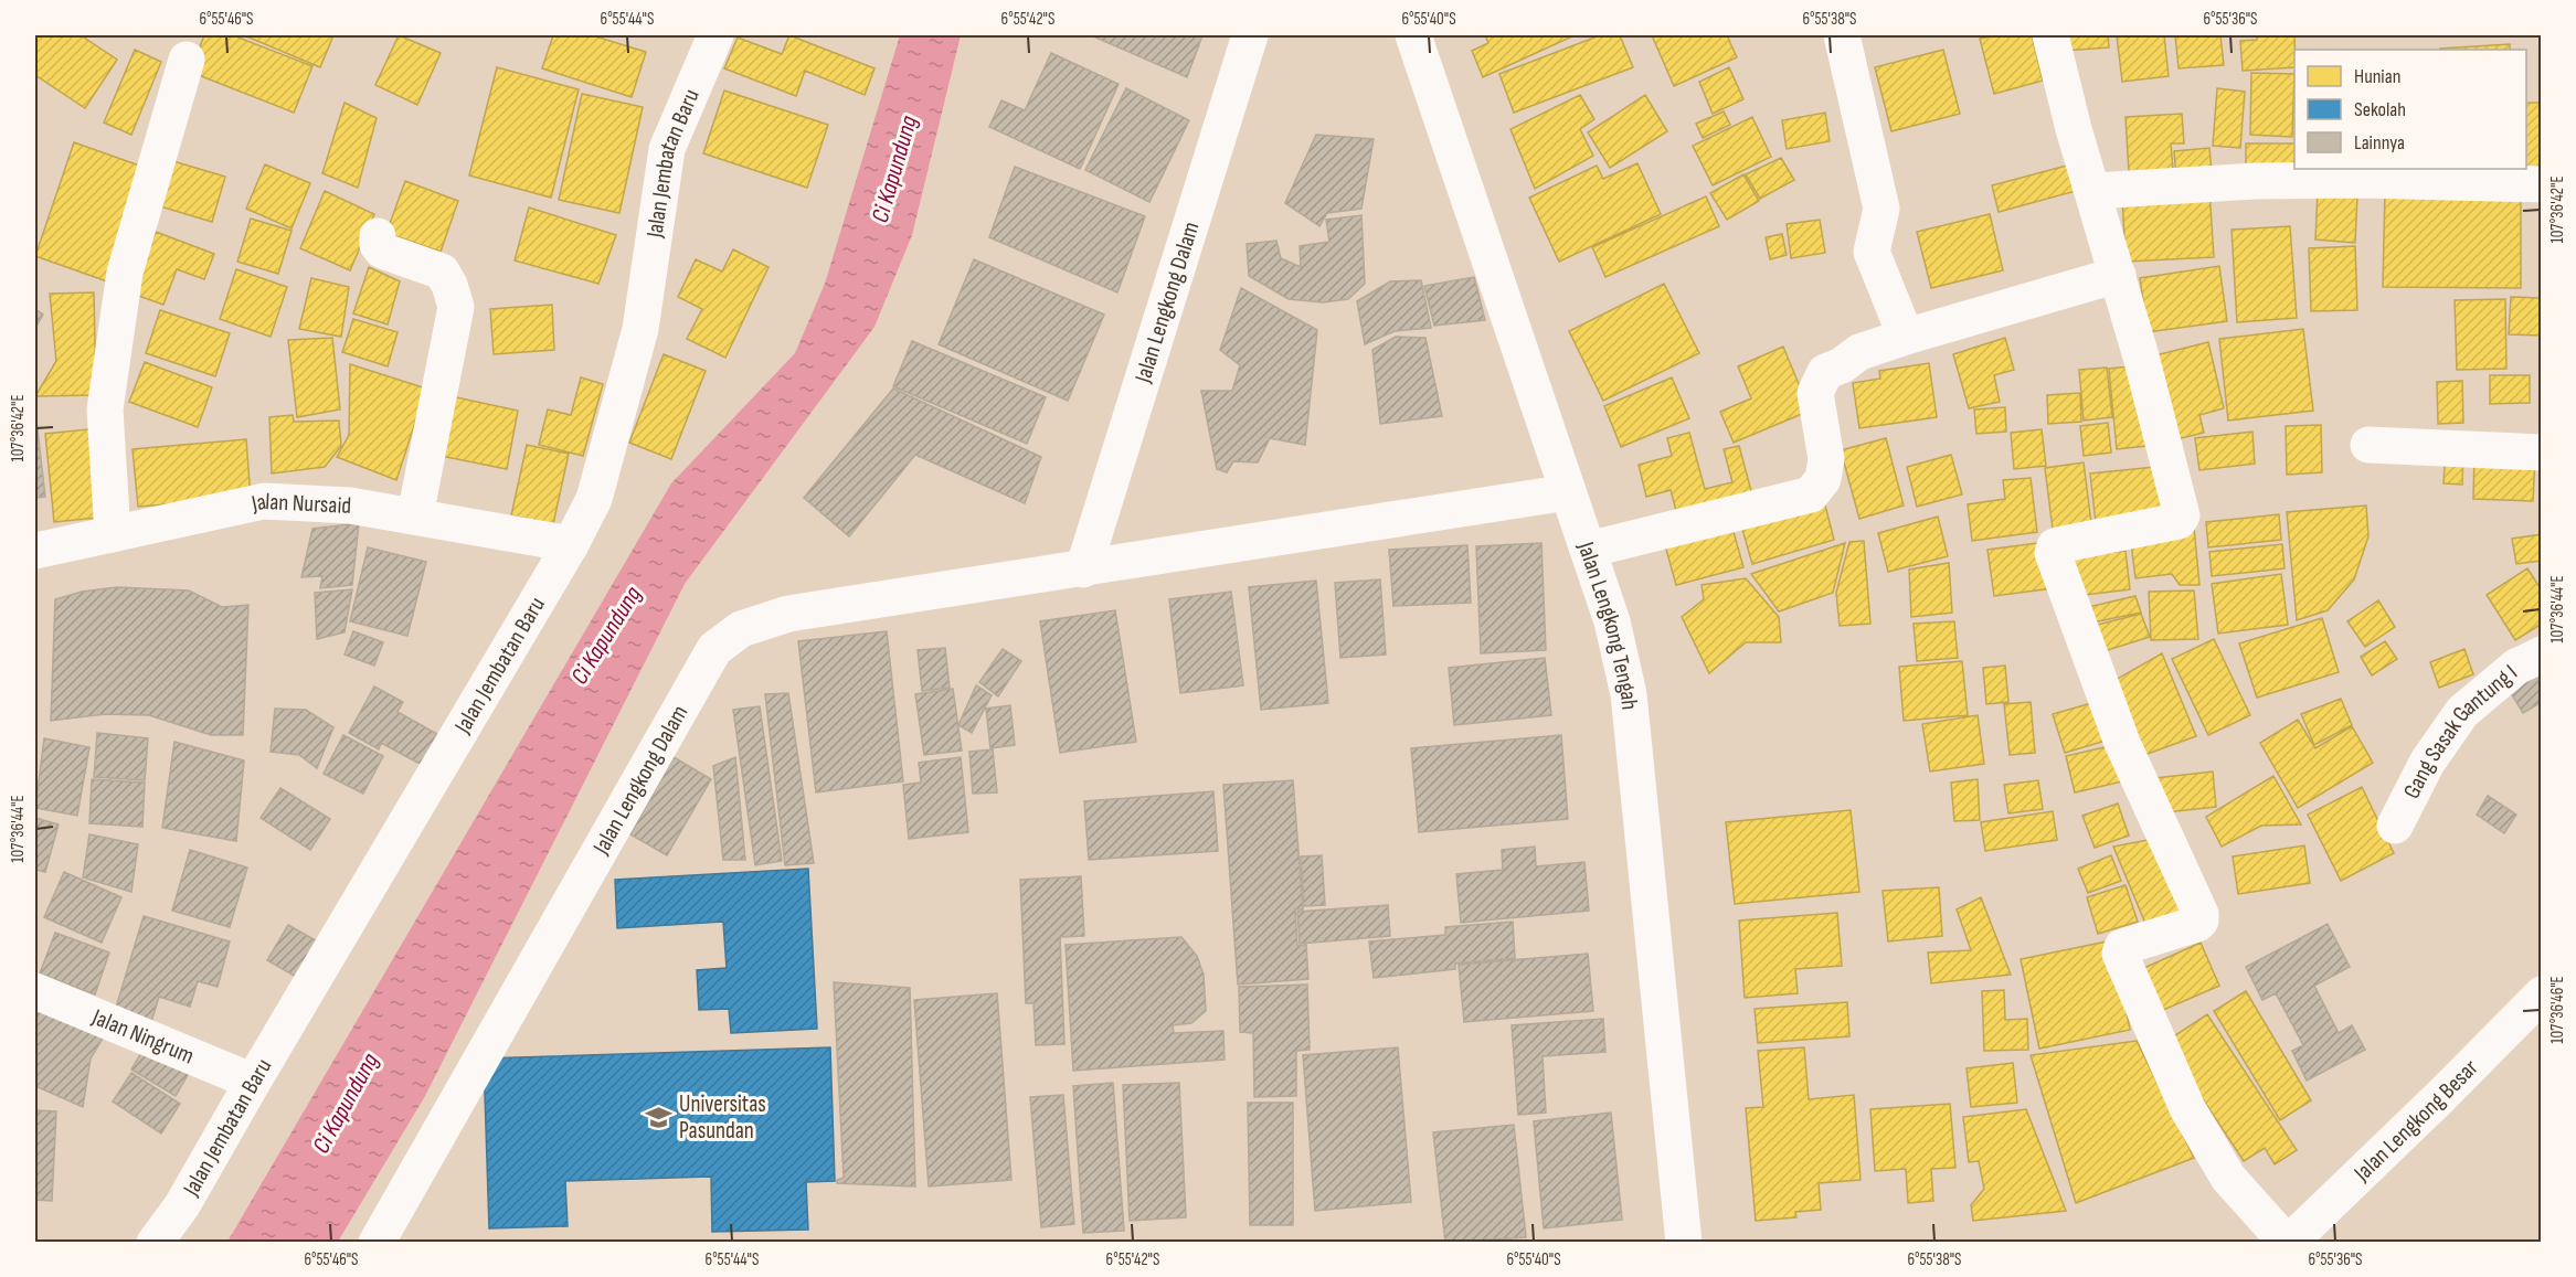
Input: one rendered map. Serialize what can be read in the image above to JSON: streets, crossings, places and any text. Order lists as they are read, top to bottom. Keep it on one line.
{"streets":{"street":["Jalan Jembatan Baru","Jalan Lengkong Dalam","Jalan Nursaid","Jalan Lengkong Tengah","Gang Sasak Gantung I","Jalan Ningrum","Jalan Lengkong Besar"]},"crossings":[["Jalan Jembatan Baru","Jalan Nursaid"],["Jalan Jembatan Baru","Jalan Ningrum"],["Jalan Lengkong Dalam","Jalan Lengkong Tengah"]],"water":["Ci Kapundung"],"places":{"school or university":["Universitas Pasundan"]},"legend":["Hunian","Sekolah","Lainnya"],"coordinates":["6°55'46\"S","6°55'44\"S","6°55'42\"S","6°55'40\"S","6°55'38\"S","6°55'36\"S","107°36'42\"E","107°36'44\"E","107°36'46\"E"]}
